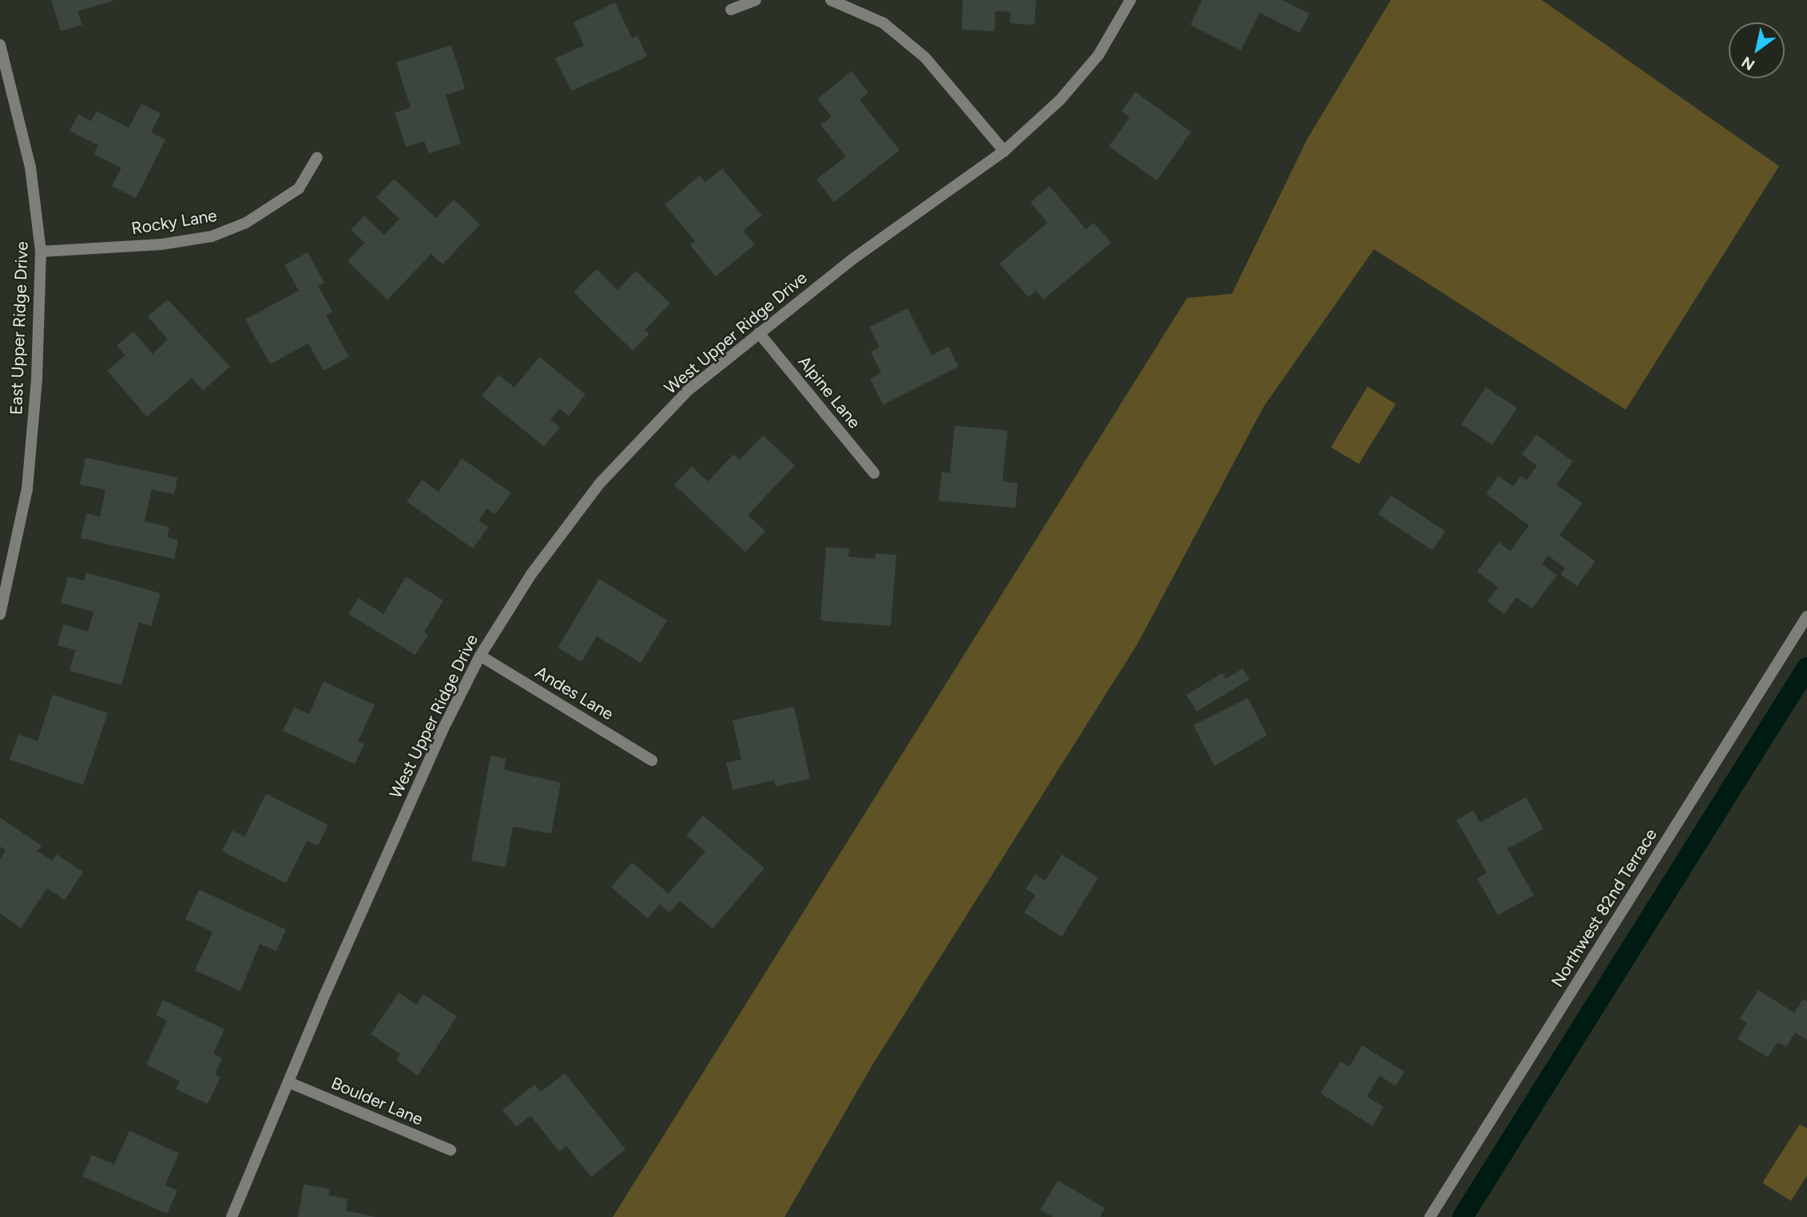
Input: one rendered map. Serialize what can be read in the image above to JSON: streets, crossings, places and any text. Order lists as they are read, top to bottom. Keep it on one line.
{"streets":{"street":["Rocky Lane","East Upper Ridge Drive","West Upper Ridge Drive","Alpine Lane","Andes Lane","Northwest 82nd Terrace","Boulder Lane"]},"crossings":[["Rocky Lane","East Upper Ridge Drive"],["West Upper Ridge Drive","Alpine Lane"],["West Upper Ridge Drive","Andes Lane"],["West Upper Ridge Drive","Boulder Lane"]],"north":"bottom left"}
